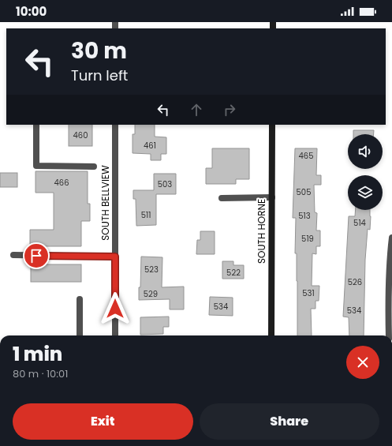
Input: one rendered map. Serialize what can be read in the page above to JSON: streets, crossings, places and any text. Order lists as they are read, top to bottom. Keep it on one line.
{"streets":{"street":["SOUTH BELLVIEW","SOUTH HORNE"]},"house_numbers":["460","461","465","466","503","505","511","513","514","519","523","522","526","531","529","534","534"],"page":{"status":"10:00","turn":["30 m","Turn left"],"heading":["1 min","80 m · 10:01"],"buttons":["Exit","Share"]}}
